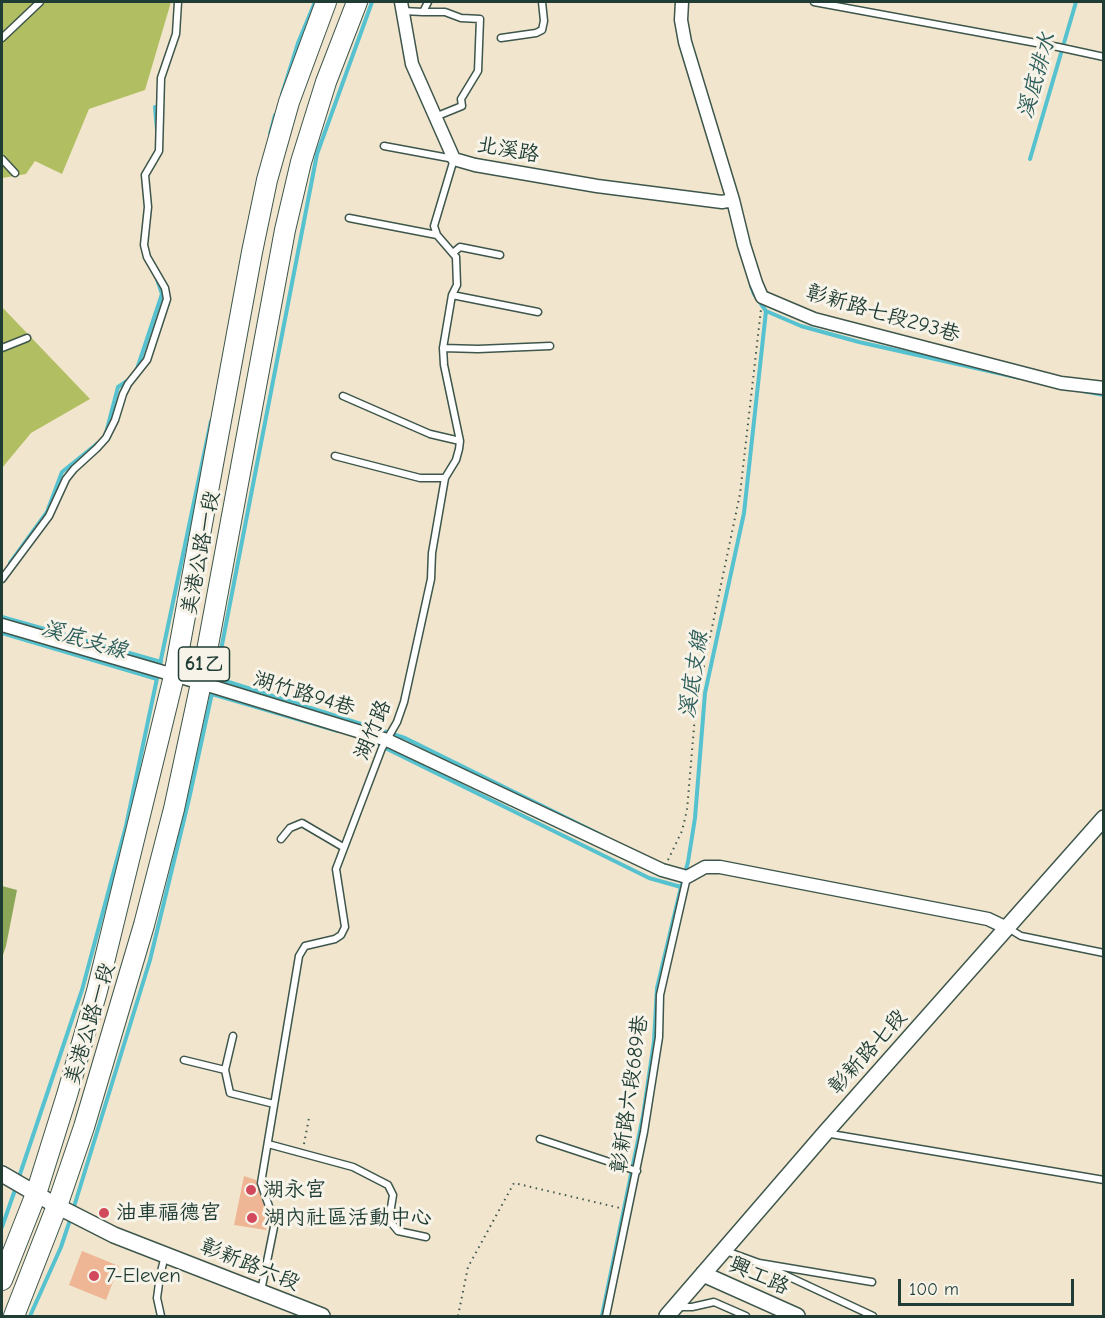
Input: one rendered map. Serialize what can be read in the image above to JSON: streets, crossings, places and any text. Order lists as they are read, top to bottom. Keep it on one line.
{"streets":{"main road":["美港公路一段","61乙"],"street":["北溪路","彰新路七段293巷","湖竹路94巷","彰新路七段","彰新路六段","興工路"],"lane":["湖竹路","彰新路六段689巷"]},"crossings":[["美港公路一段","湖竹路94巷"],["美港公路一段","彰新路六段"],["湖竹路94巷","湖竹路"],["湖竹路94巷","彰新路六段689巷"],["湖竹路","彰新路六段"],["彰新路七段","興工路"]],"water":["溪底排水","溪底支線"],"places":["湖永宮","油車福德宮","湖內社區活動中心","7-Eleven"],"scale_bar":"100 m"}
